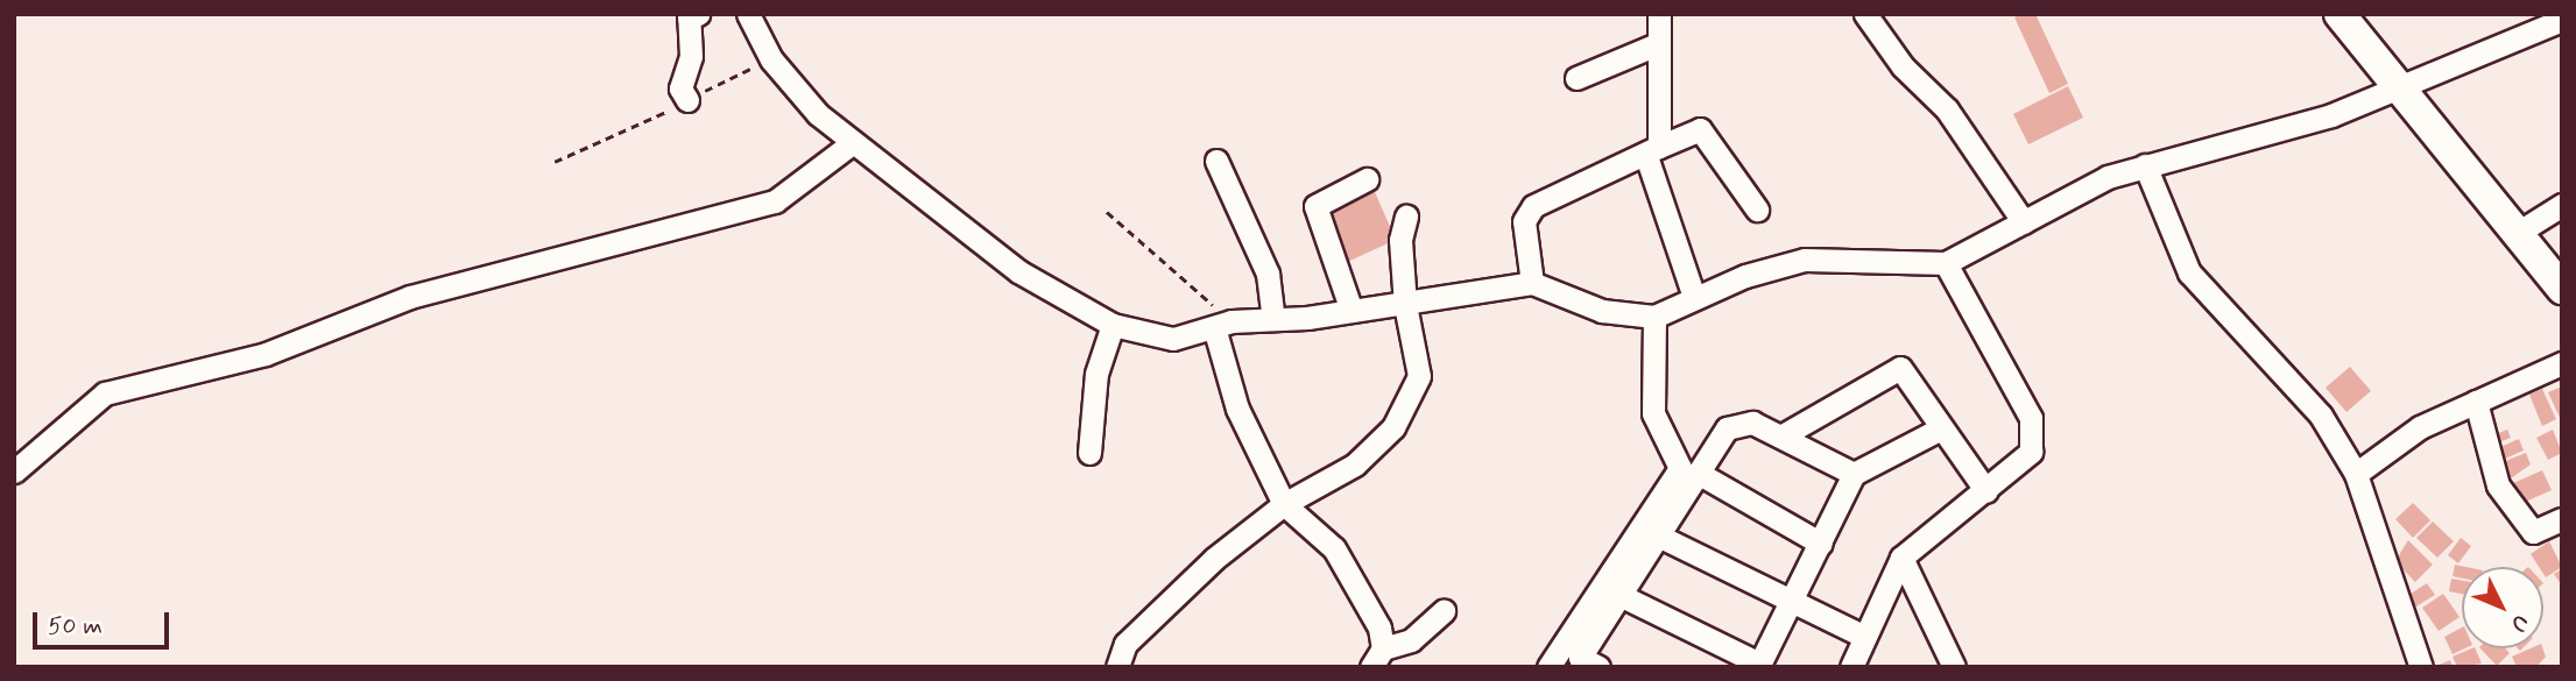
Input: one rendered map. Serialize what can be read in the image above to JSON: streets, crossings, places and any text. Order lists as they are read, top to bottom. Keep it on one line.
{"scale_bar":"50 m","north":"bottom right"}
